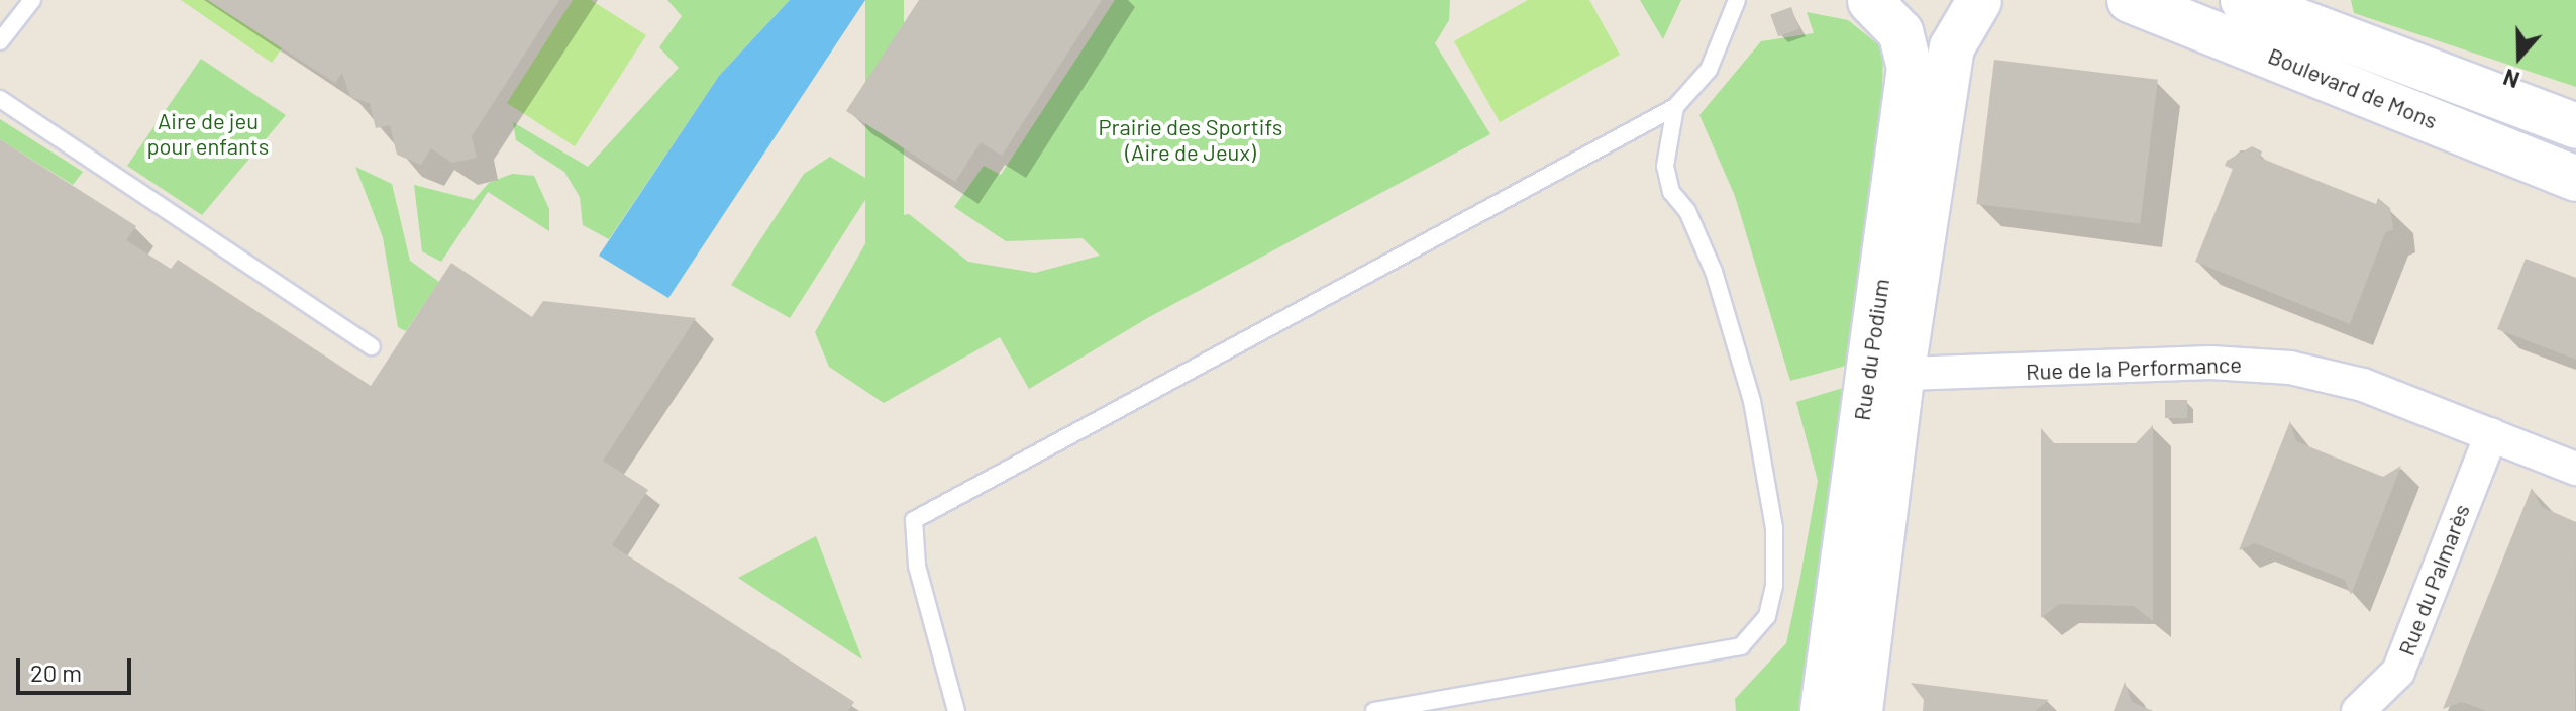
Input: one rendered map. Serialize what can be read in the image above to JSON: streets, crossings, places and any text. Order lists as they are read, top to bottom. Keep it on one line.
{"streets":{"street":["Boulevard de Mons","Rue du Podium","Rue de la Performance","Rue du Palmarès"]},"crossings":[["Rue du Podium","Rue de la Performance"],["Rue de la Performance","Rue du Palmarès"]],"parks":["Aire de jeu pour enfants","Prairie des Sportifs (Aire de Jeux)"],"scale_bar":"20 m","north":"bottom"}
